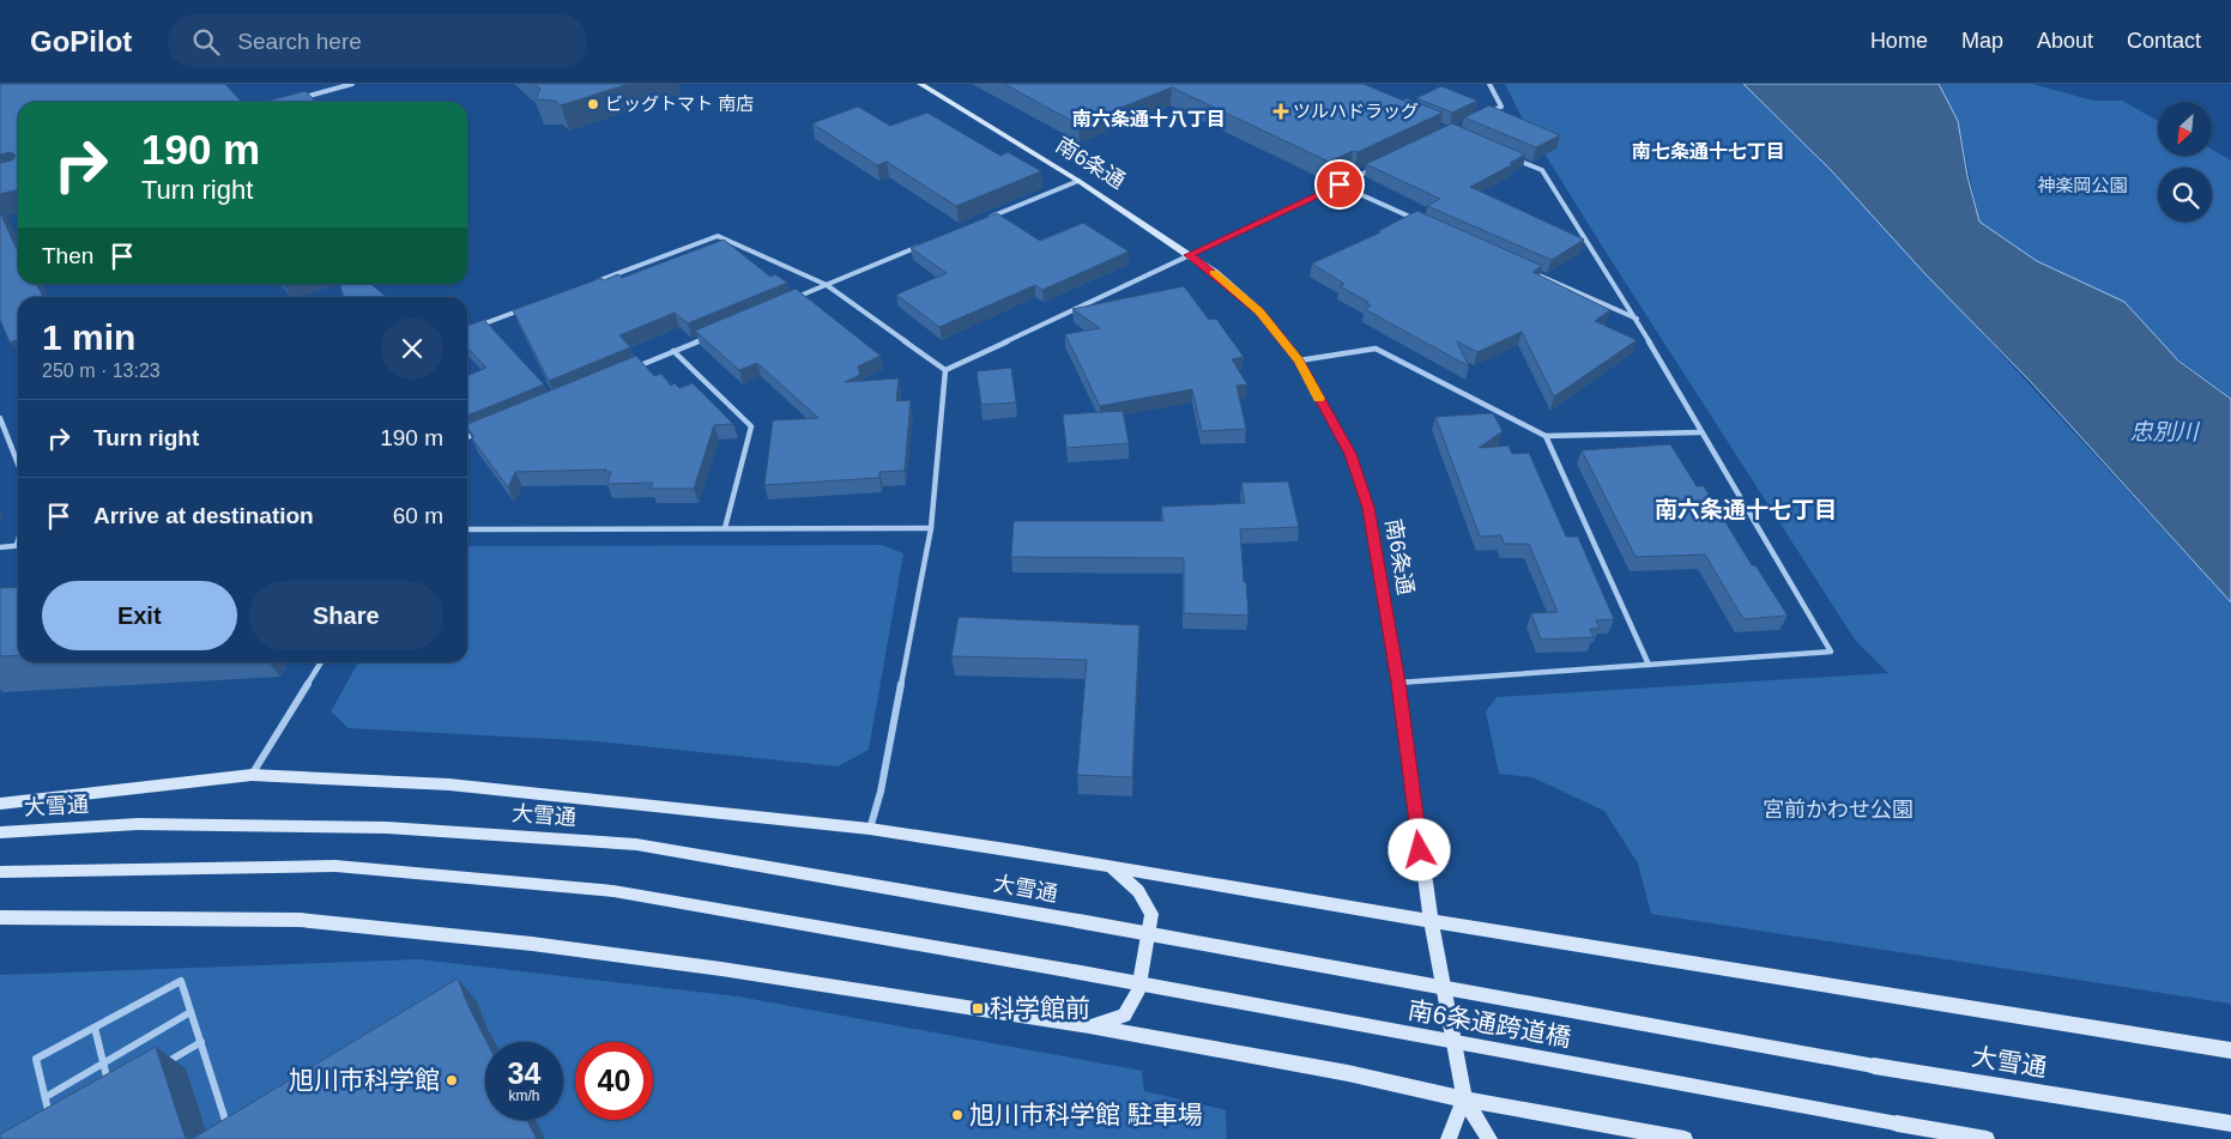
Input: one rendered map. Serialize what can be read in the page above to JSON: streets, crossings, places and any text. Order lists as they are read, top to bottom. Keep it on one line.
{"streets":{"main road":["南6条通","大雪通","南6条通跨道橋"]},"crossings":[["大雪通","南6条通跨道橋"]],"districts":["南六条通十八丁目","南七条通十七丁目","南六条通十七丁目"],"water":["忠別川"],"parks":["神楽岡公園","宮前かわせ公園"],"places":{"other":["ビッグトマト 南店","旭川市科学館","旭川市科学館 駐車場"],"health":["ツルハドラッグ"],"transit":["科学館前"]},"north":"bottom left","page":{"header":"GoPilot","search":"Search here","nav":["Home","Map","About","Contact"],"turn":["190 m","Turn right"],"then":"Then","heading":["1 min","250 m · 13:23"],"list":[{"name":"Turn right","value":"190 m"},{"name":"Arrive at destination","value":"60 m"}],"buttons":["Exit","Share"],"speed":"34 km/h","limit":"40"}}
